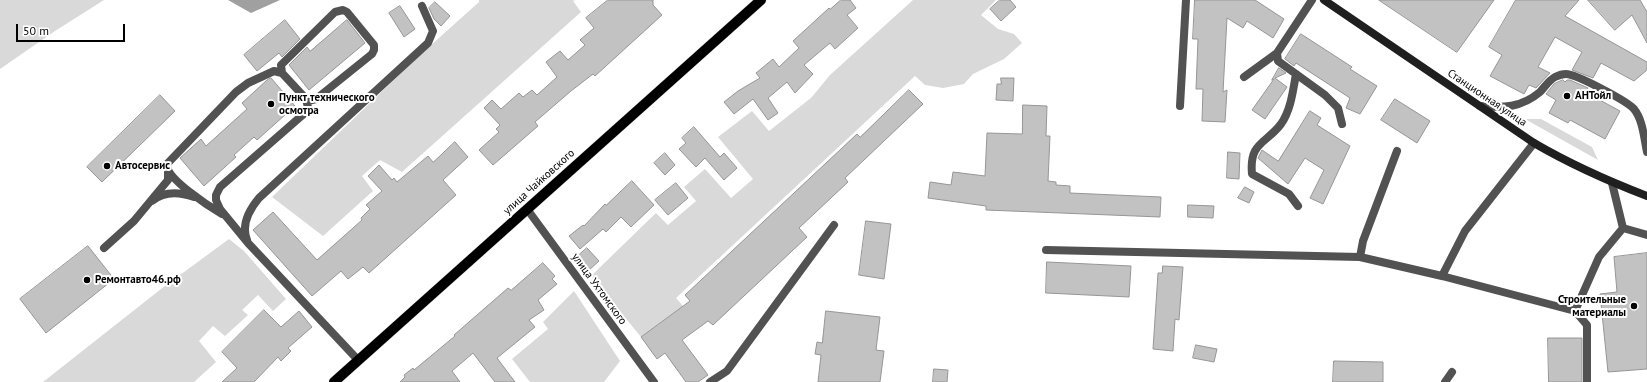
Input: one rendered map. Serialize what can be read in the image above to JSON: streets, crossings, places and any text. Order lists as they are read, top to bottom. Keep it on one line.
{"streets":{"main road":["Станционная улица","улица Чайковского"],"street":["улица Ухтомского"]},"crossings":[["улица Чайковского","улица Ухтомского"]],"places":["АНТойл","Пункт технического осмотра","Автосервис","Ремонтавто46.рф","Строительные материалы"],"scale_bar":"50 m"}
